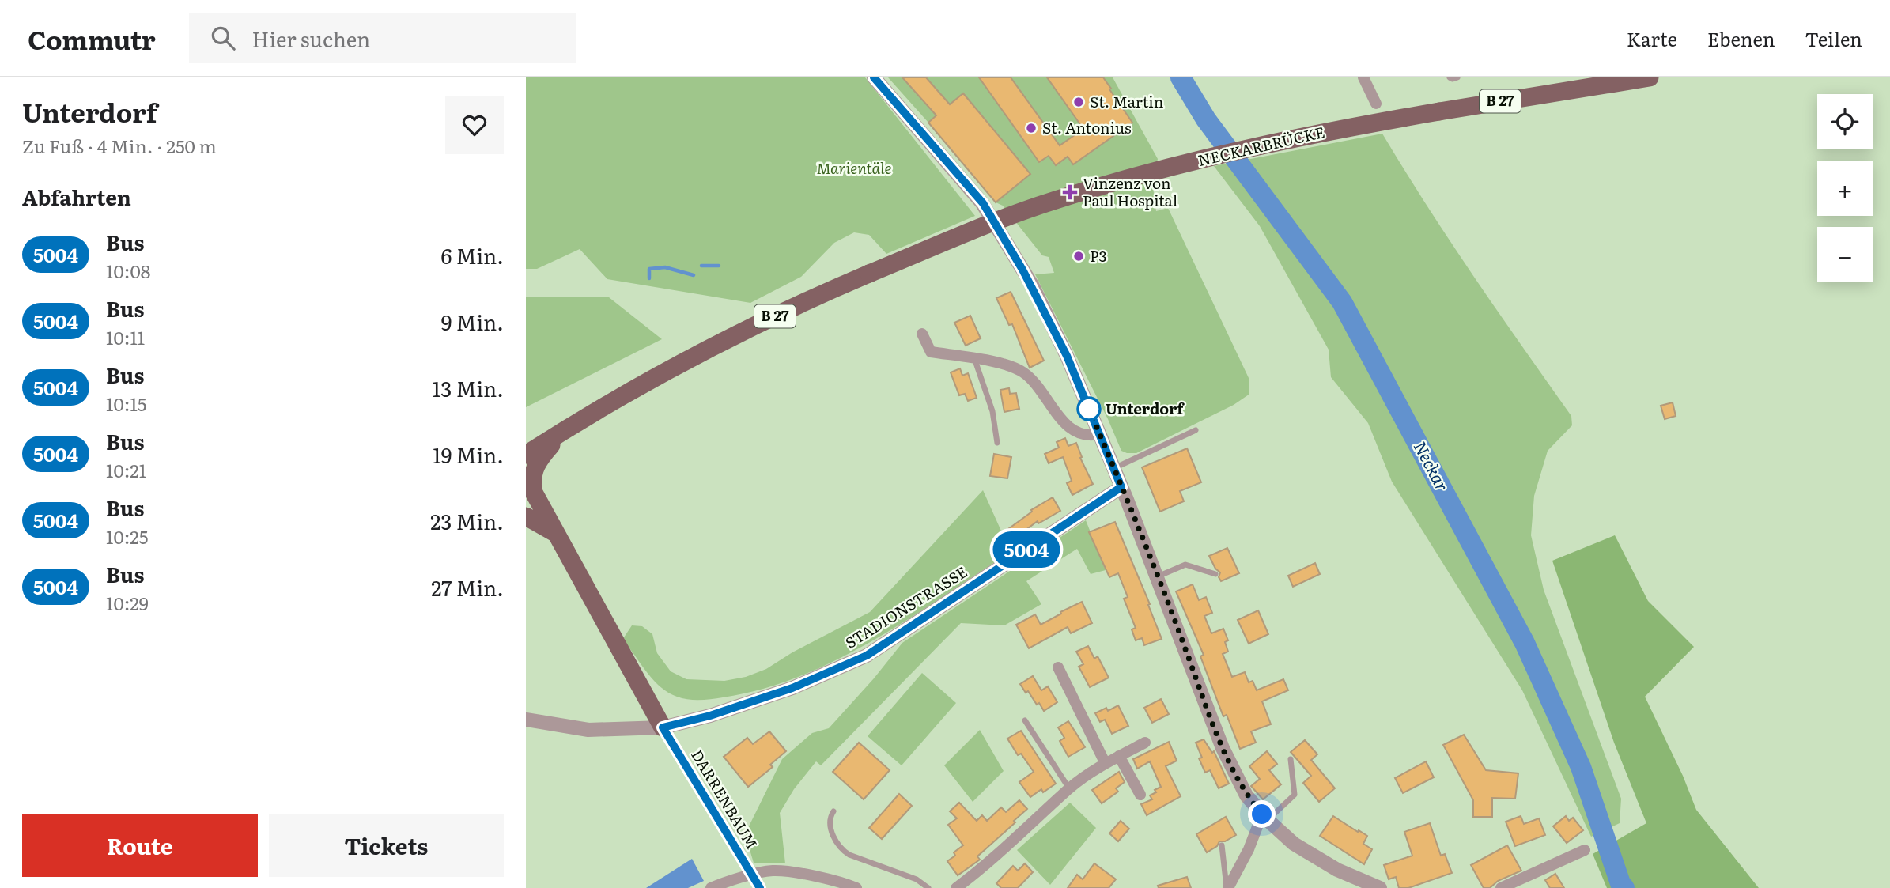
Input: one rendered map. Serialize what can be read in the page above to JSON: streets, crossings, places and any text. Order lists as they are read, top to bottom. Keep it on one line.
{"streets":{"main road":["B 27","NECKARBRÜCKE"],"street":["STADIONSTRASSE","DARRENBAUM"]},"crossings":[["B 27","NECKARBRÜCKE"],["STADIONSTRASSE","DARRENBAUM"]],"water":["Neckar"],"parks":["Marientäle"],"places":{"other":["St. Martin","St. Antonius","P3","Unterdorf"],"health":["Vinzenz von Paul Hospital"]},"lines":["bus line 5004"],"page":{"header":"Commutr","search":"Hier suchen","nav":["Karte","Ebenen","Teilen"],"heading":[["Unterdorf","Zu Fuß · 4 Min. · 250 m"],"Abfahrten"],"on_map":"5004","map_buttons":["+","−"],"list":[{"mark":"5004","name":"Bus","note":"10:08","value":"6 Min."},{"mark":"5004","name":"Bus","note":"10:11","value":"9 Min."},{"mark":"5004","name":"Bus","note":"10:15","value":"13 Min."},{"mark":"5004","name":"Bus","note":"10:21","value":"19 Min."},{"mark":"5004","name":"Bus","note":"10:25","value":"23 Min."},{"mark":"5004","name":"Bus","note":"10:29","value":"27 Min."}],"buttons":["Route","Tickets"]}}
